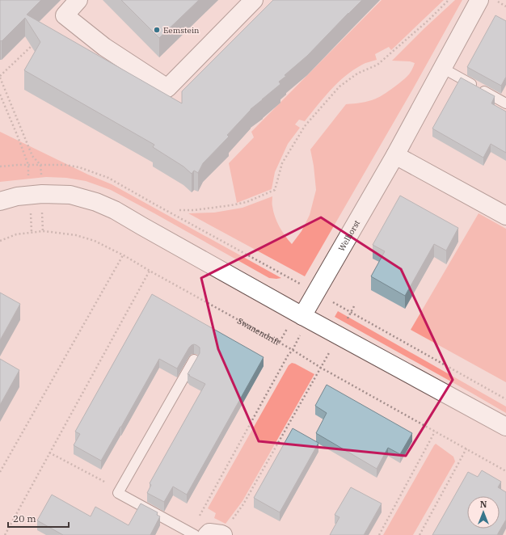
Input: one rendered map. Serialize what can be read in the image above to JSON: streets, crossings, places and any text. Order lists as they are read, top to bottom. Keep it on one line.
{"streets":{"street":["Welhorst"],"path":["Swanendrift"]},"places":["Eemstein"],"scale_bar":"20 m","north":"top"}
